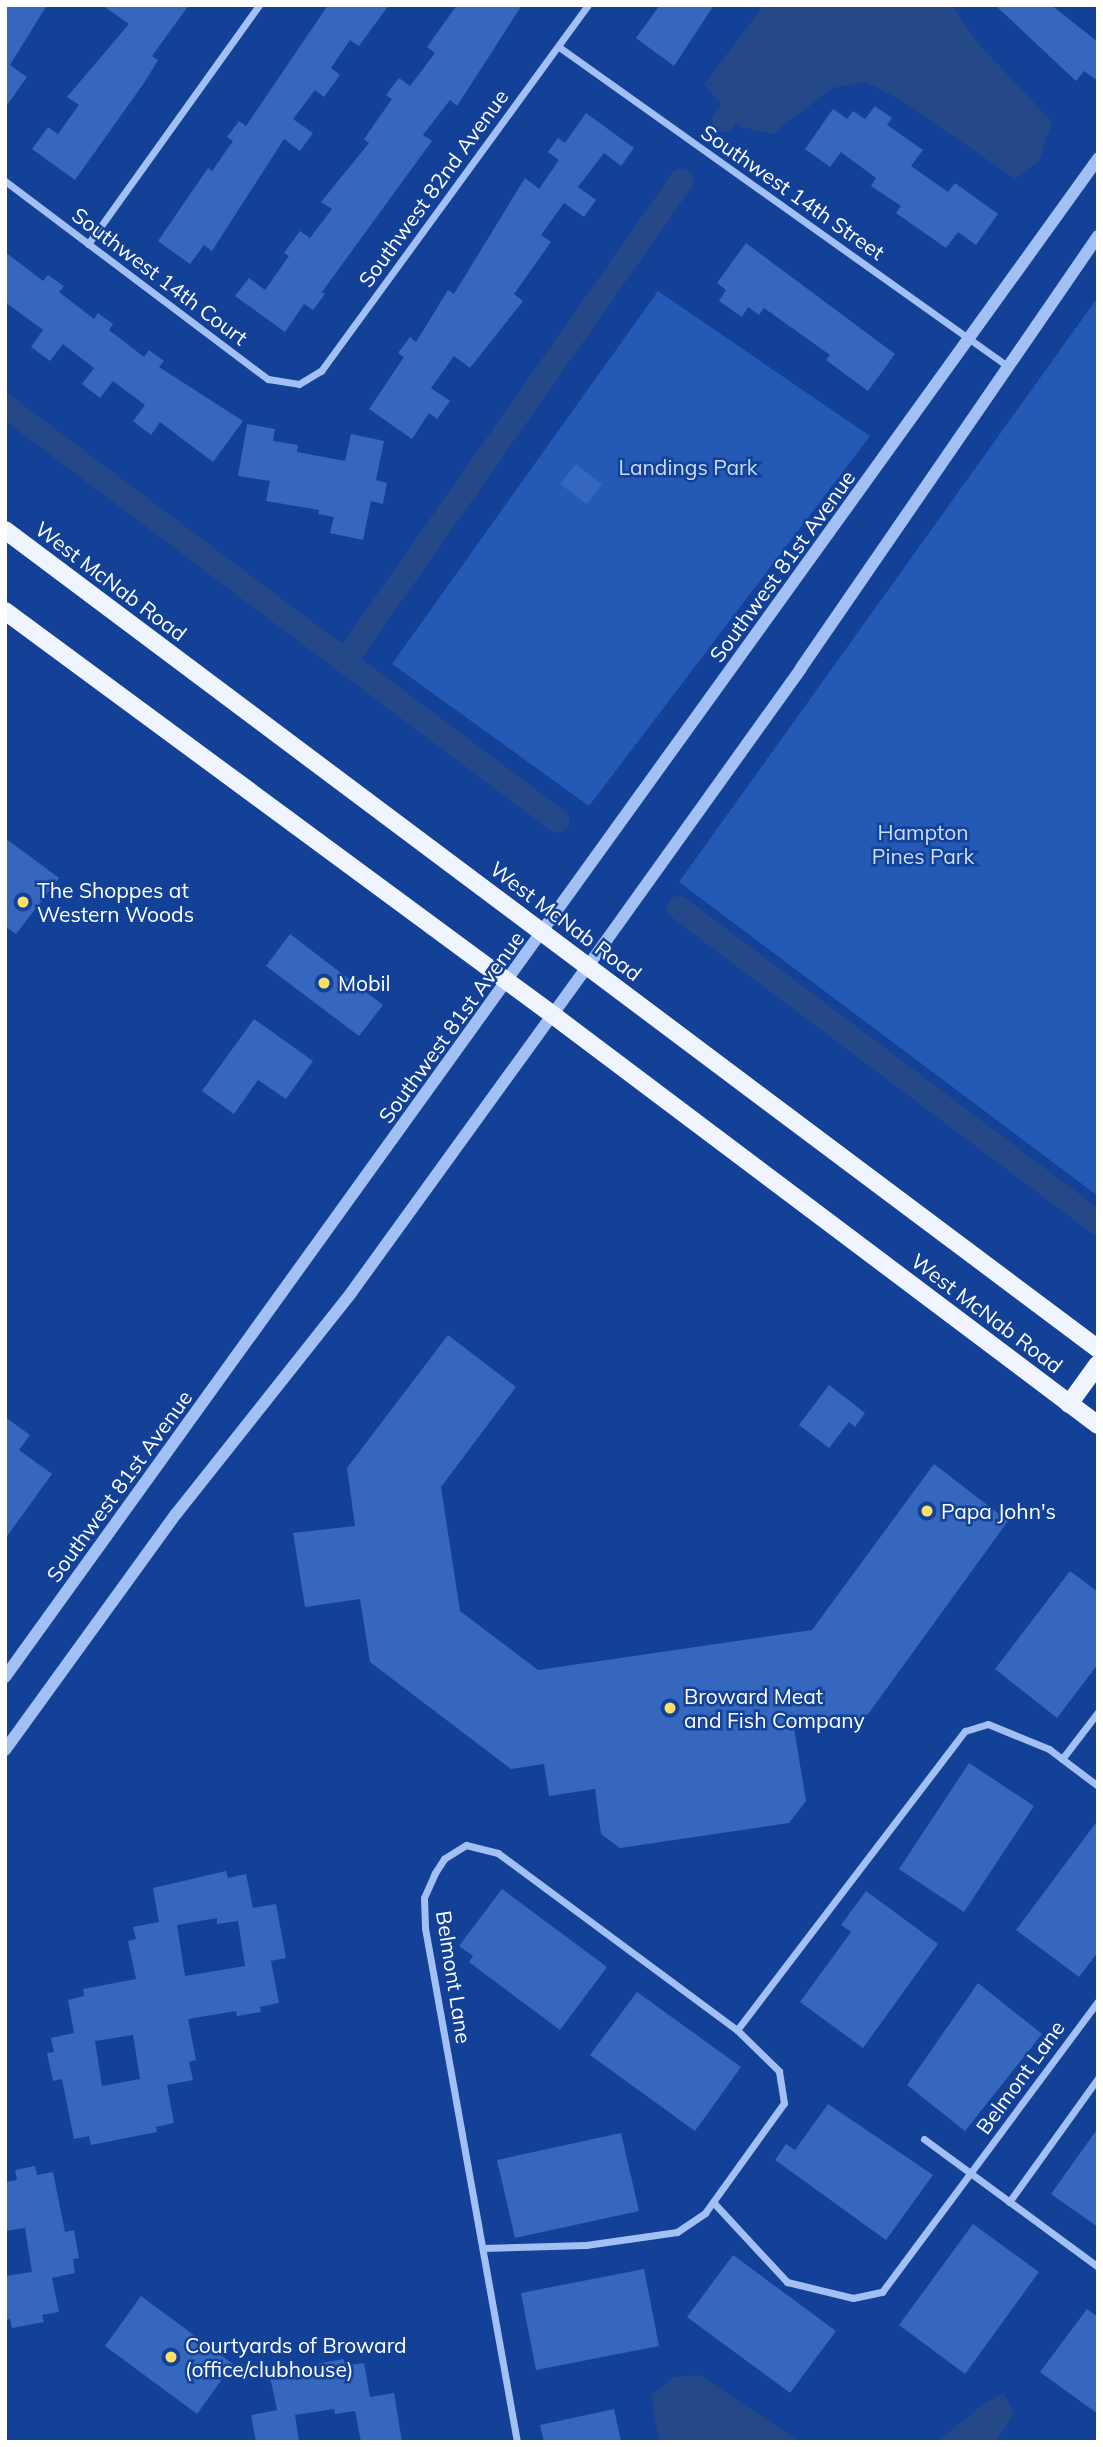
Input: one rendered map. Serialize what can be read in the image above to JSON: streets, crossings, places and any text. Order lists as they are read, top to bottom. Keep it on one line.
{"streets":{"main road":["West McNab Road"],"street":["Southwest 82nd Avenue","Southwest 14th Street","Southwest 14th Court","Southwest 81st Avenue","Belmont Lane"]},"crossings":[["Southwest 82nd Avenue","Southwest 14th Street"],["Southwest 82nd Avenue","Southwest 14th Court"],["Southwest 14th Street","Southwest 81st Avenue"],["Southwest 81st Avenue","West McNab Road"]],"parks":["Landings Park","Hampton Pines Park"],"places":["The Shoppes at Western Woods","Mobil","Papa John's","Broward Meat and Fish Company","Courtyards of Broward (office/clubhouse)"]}
